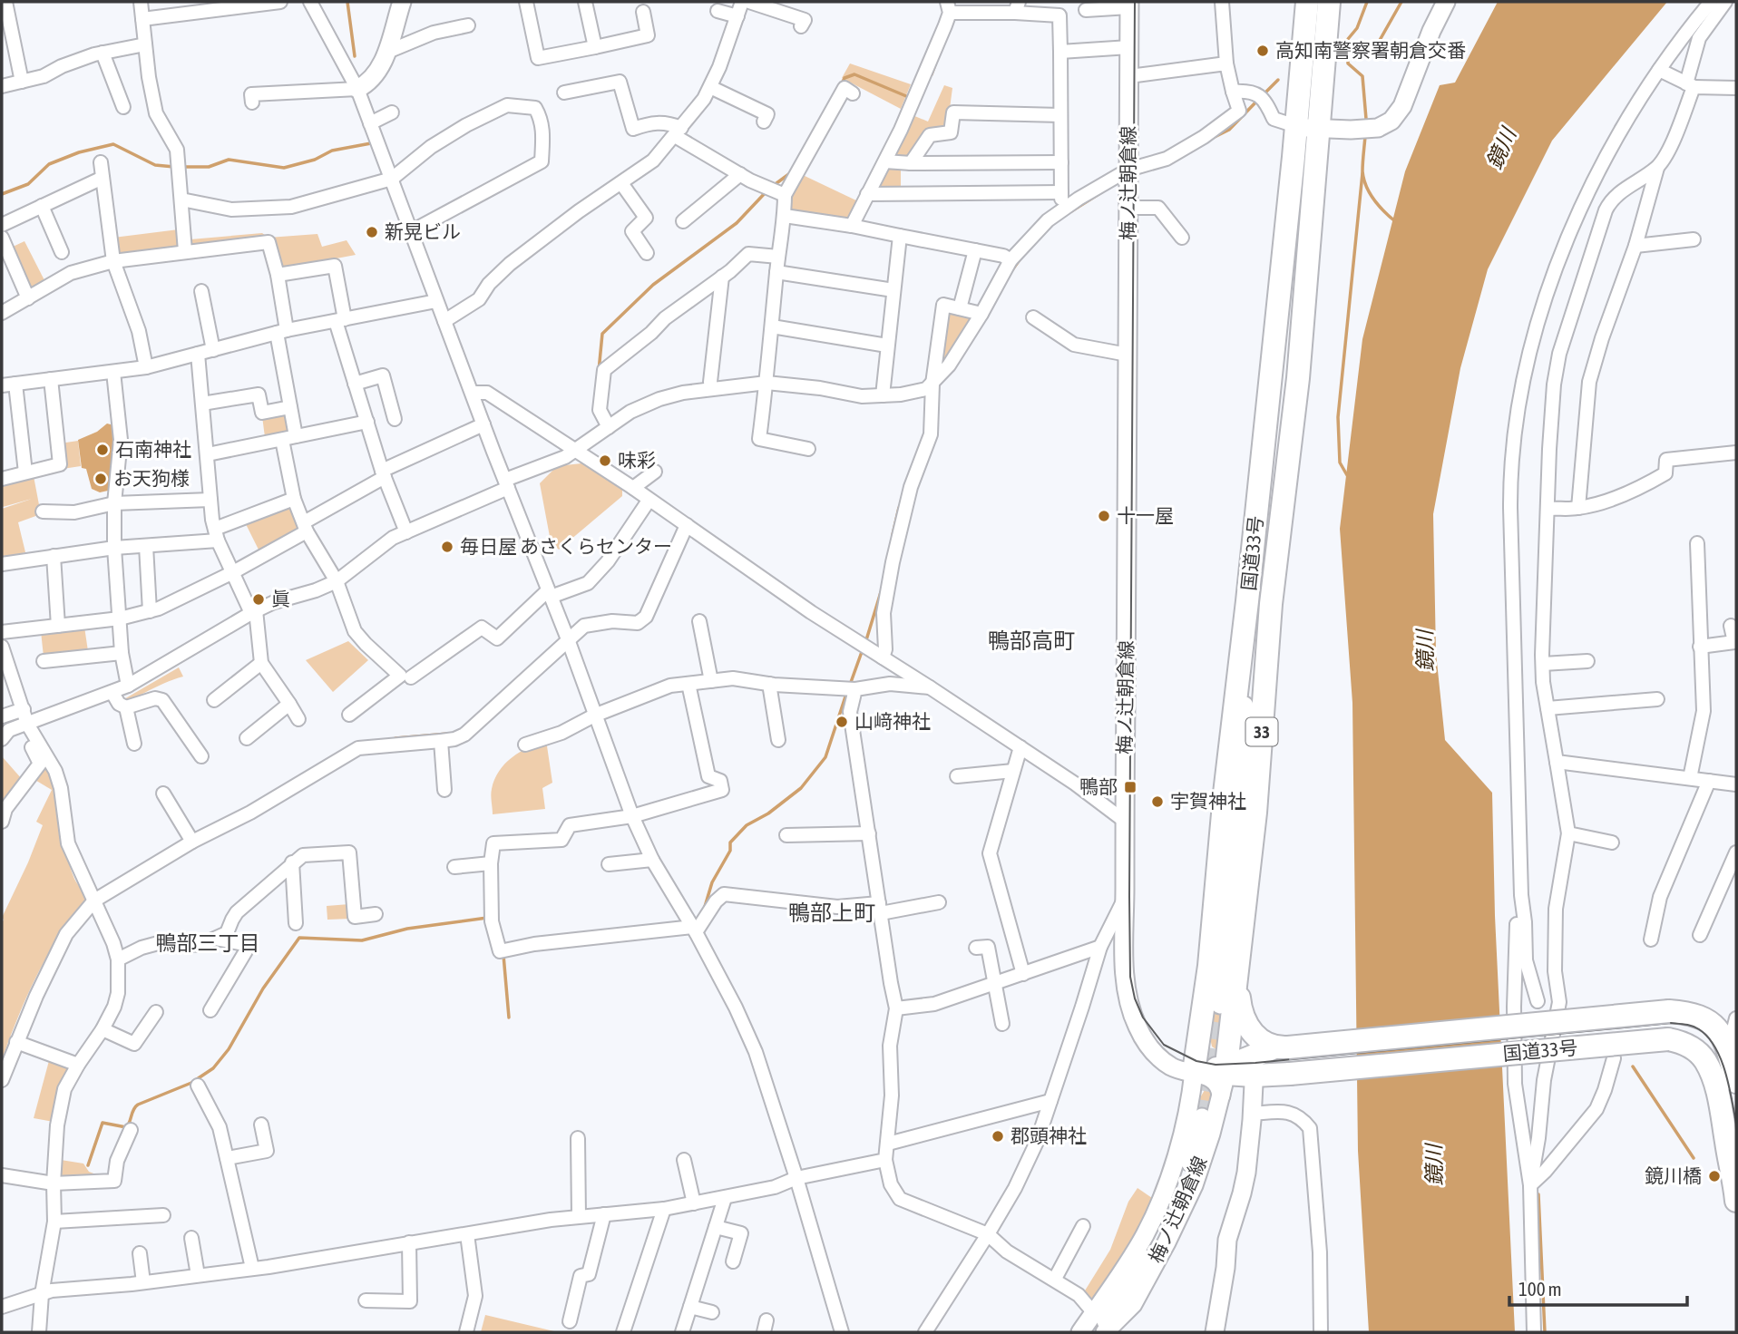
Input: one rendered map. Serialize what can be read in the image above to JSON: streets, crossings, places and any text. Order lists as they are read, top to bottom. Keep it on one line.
{"streets":{"highway":["国道33号","33"],"main road":["梅ノ辻朝倉線"]},"crossings":[["梅ノ辻朝倉線","国道33号"]],"districts":["鴨部高町","鴨部上町","鴨部三丁目"],"water":["鏡川"],"places":{"other":["高知南警察署朝倉交番","新晃ビル","石南神社","味彩","お天狗様","十一屋","毎日屋 あさくらセンター","眞","山﨑神社","宇賀神社","郡頭神社","鏡川橋"],"transit":["鴨部"]},"scale_bar":"100 m"}
